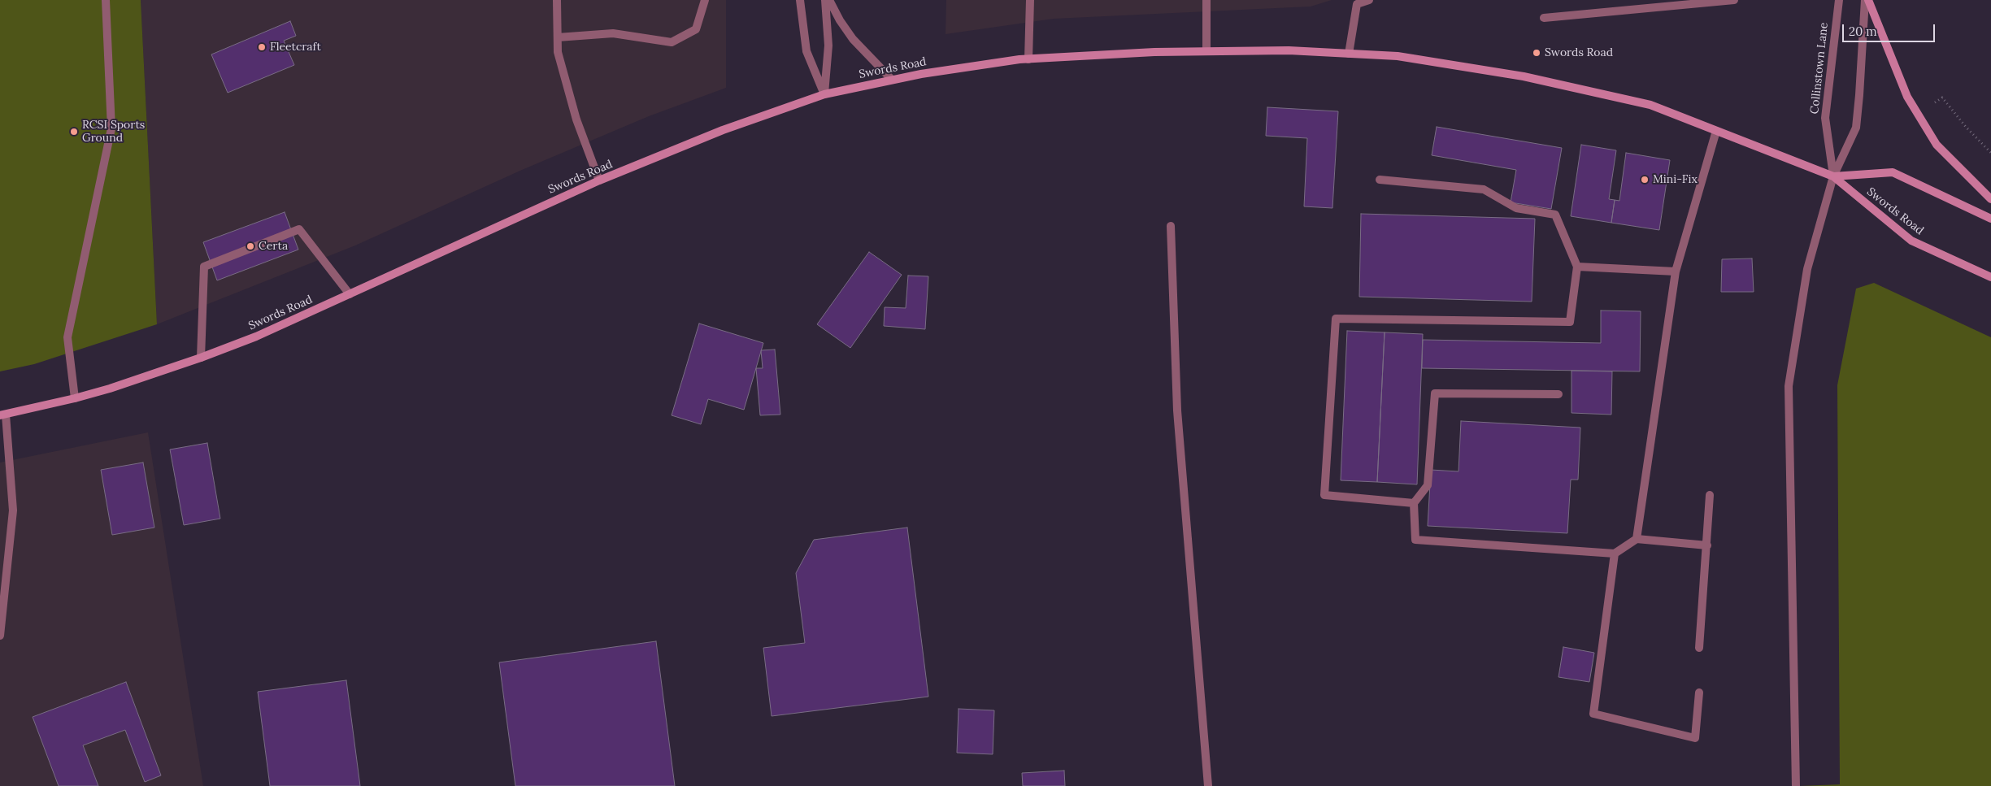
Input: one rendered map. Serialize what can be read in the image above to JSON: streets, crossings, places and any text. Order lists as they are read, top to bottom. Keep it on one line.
{"streets":{"main road":["Swords Road"],"street":["Collinstown Lane"]},"crossings":[["Swords Road","Collinstown Lane"]],"places":["Fleetcraft","Swords Road","RCSI Sports Ground","Mini-Fix","Certa"],"scale_bar":"20 m"}
